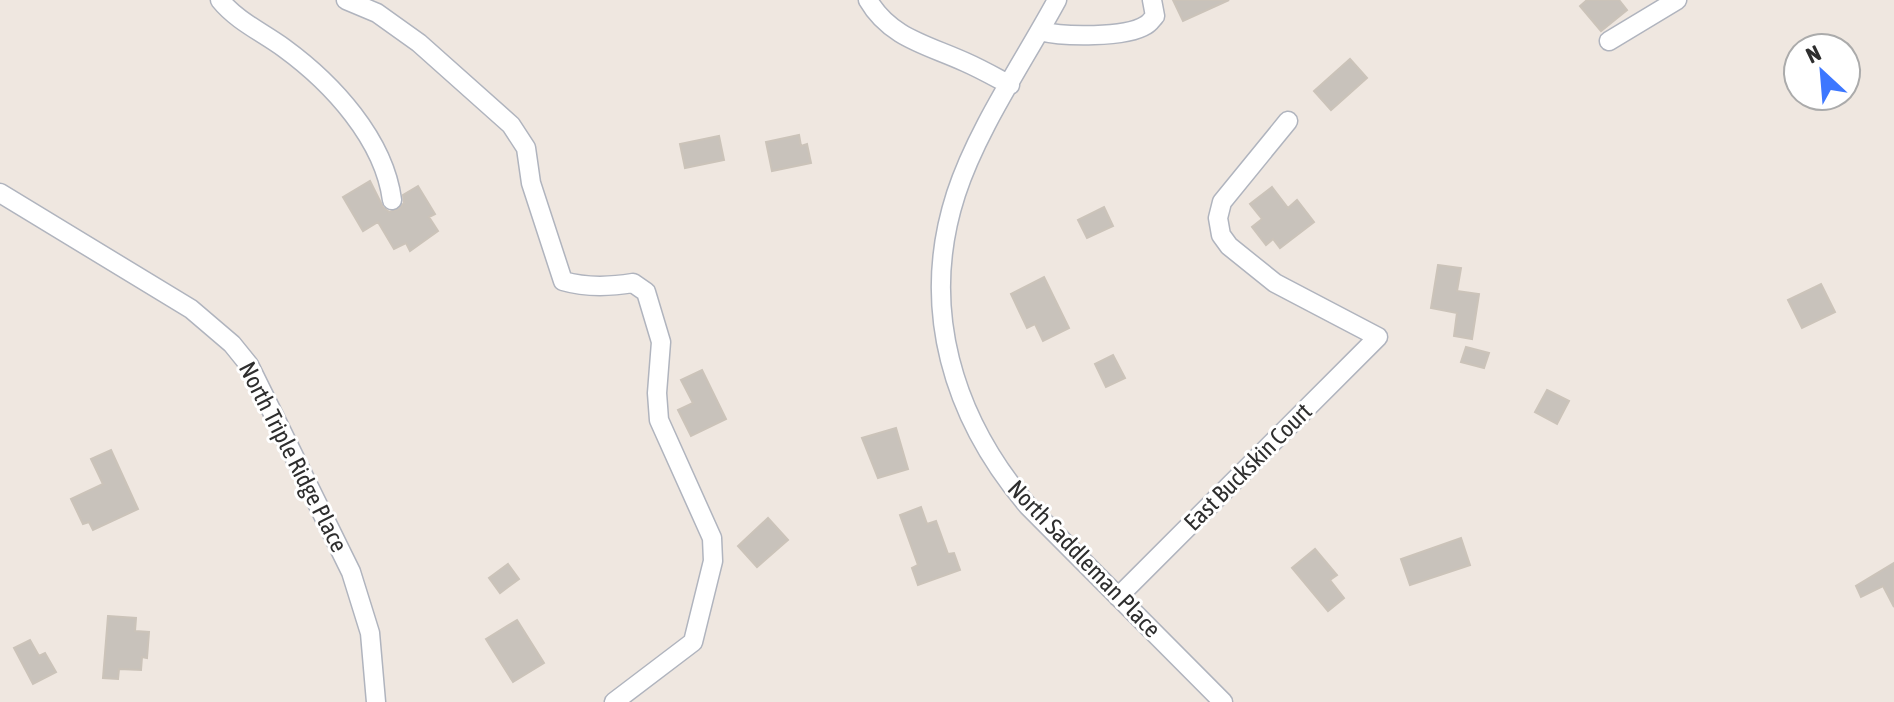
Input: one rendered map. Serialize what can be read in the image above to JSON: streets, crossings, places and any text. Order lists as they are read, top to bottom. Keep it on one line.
{"streets":{"street":["North Triple Ridge Place","East Buckskin Court","North Saddleman Place"]},"crossings":[["East Buckskin Court","North Saddleman Place"]],"north":"top left"}
